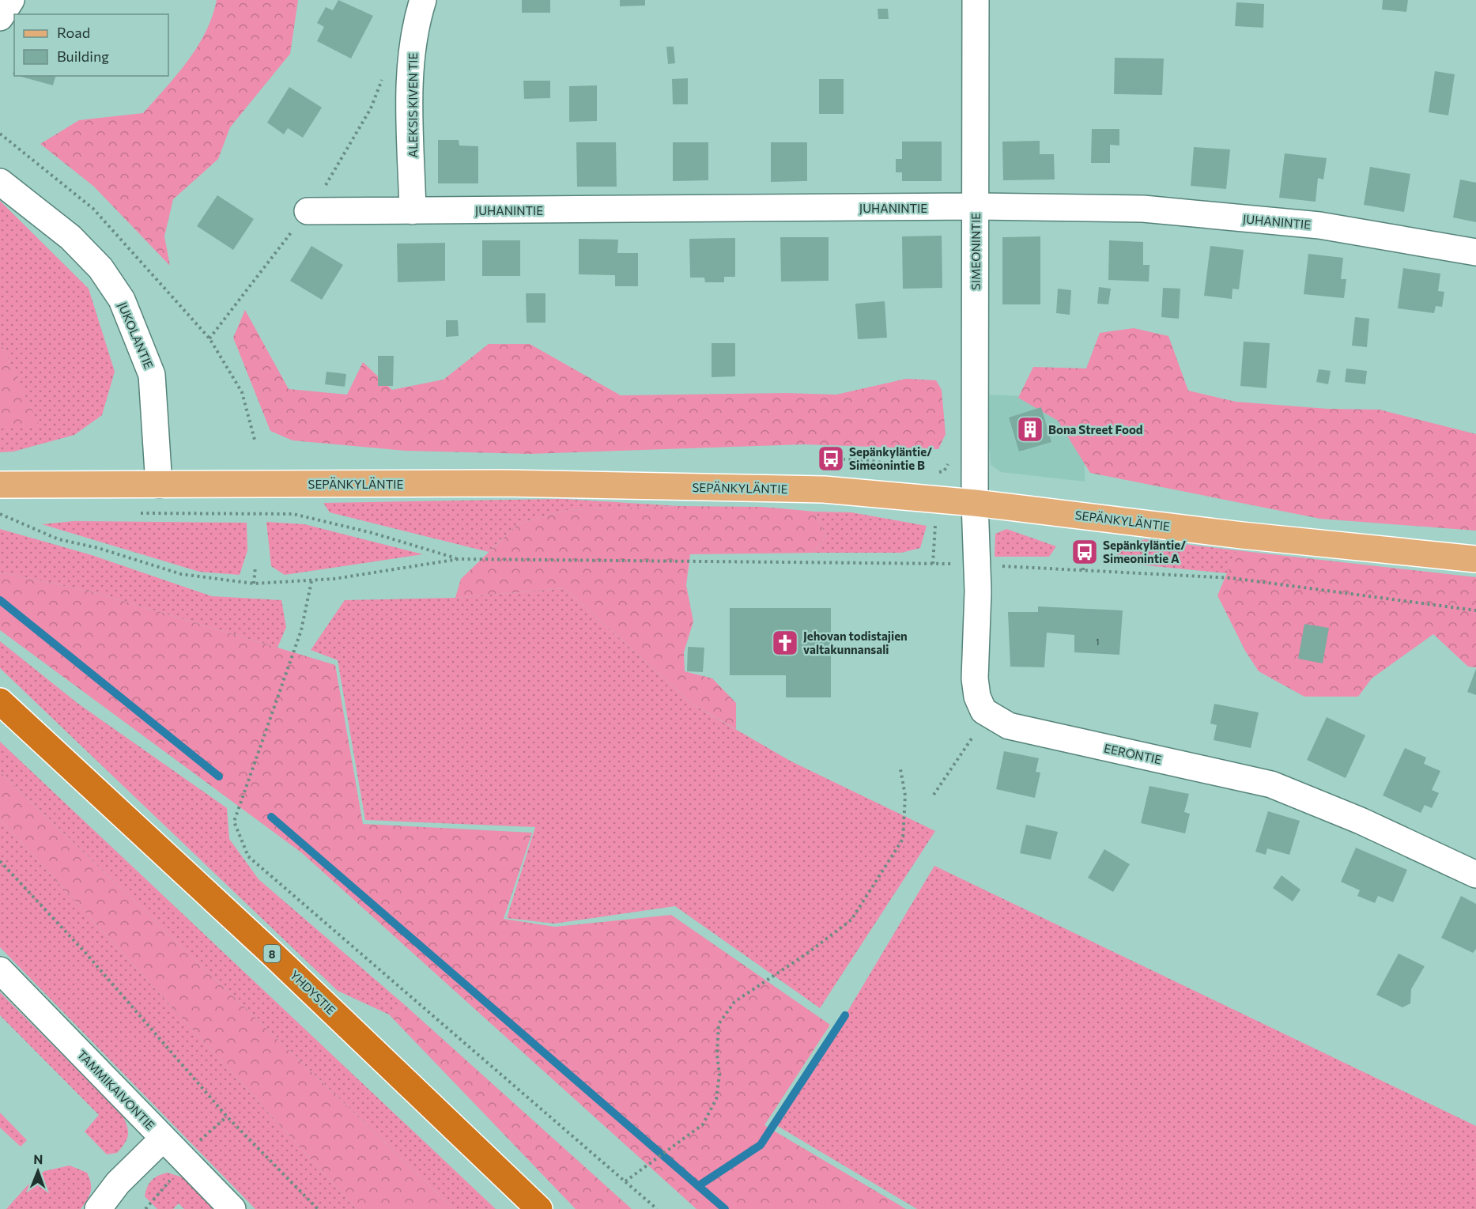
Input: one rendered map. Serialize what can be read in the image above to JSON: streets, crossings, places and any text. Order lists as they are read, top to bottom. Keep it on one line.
{"streets":{"highway":["8","YHDYSTIE"],"main road":["SEPÄNKYLÄNTIE"],"street":["ALEKSIS KIVEN TIE","JUHANINTIE","SIMEONINTIE","JUKOLANTIE","EERONTIE","TAMMIKAIVONTIE"]},"crossings":[["ALEKSIS KIVEN TIE","JUHANINTIE"],["JUHANINTIE","SIMEONINTIE"],["SIMEONINTIE","SEPÄNKYLÄNTIE"],["JUKOLANTIE","SEPÄNKYLÄNTIE"]],"places":{"building":["Bona Street Food"],"bus stop":["Sepänkyläntie/ Simeonintie B","Sepänkyläntie/ Simeonintie A"],"church":["Jehovan todistajien valtakunnansali"]},"house_numbers":["1"],"legend":["Road","Building"],"north":"top"}
